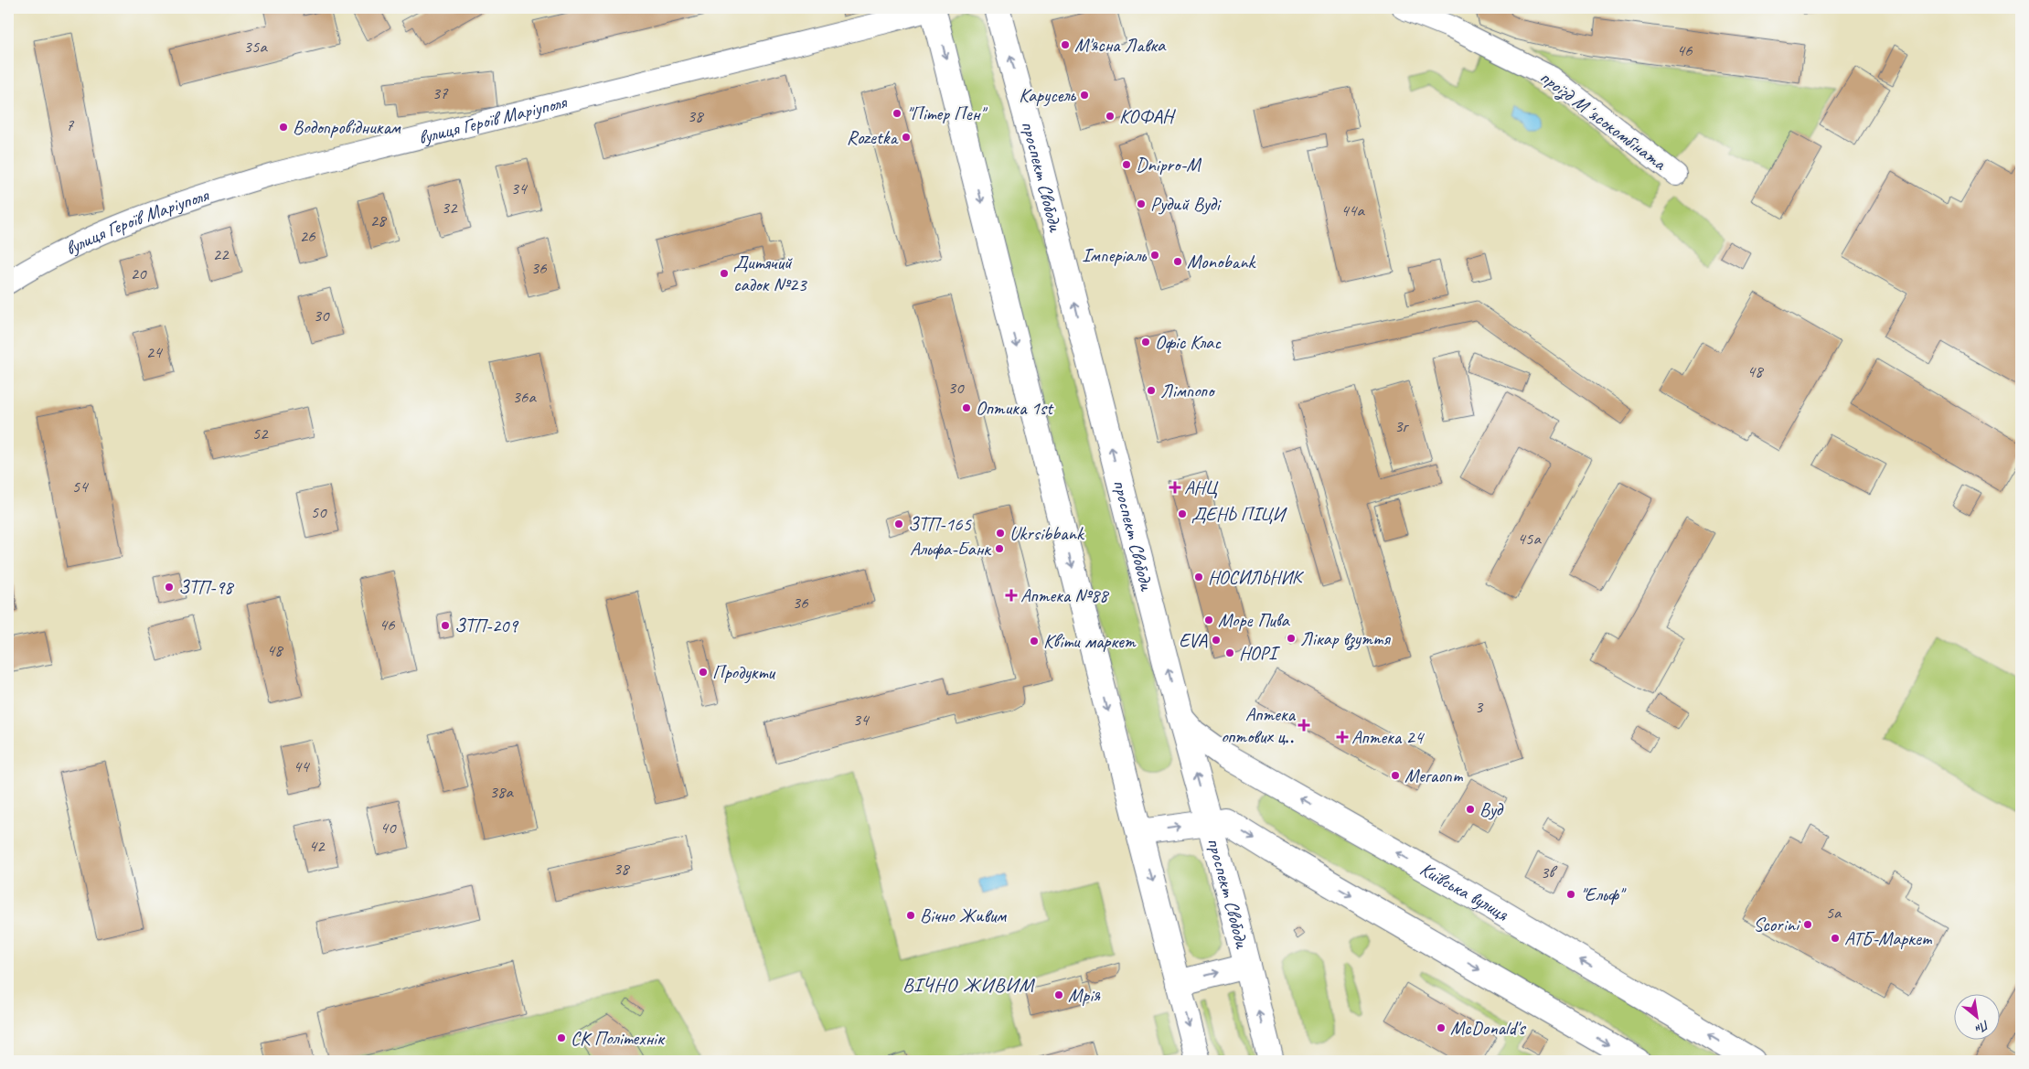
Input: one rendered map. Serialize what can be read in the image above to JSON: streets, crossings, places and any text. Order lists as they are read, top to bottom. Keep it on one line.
{"streets":{"main road":["проспект Свободи","Київська вулиця"],"street":["вулиця Героїв Маріуполя","проїзд Мʼясокомбіната"]},"crossings":[["проспект Свободи","Київська вулиця"]],"districts":["ВІЧНО ЖИВИМ"],"places":{"other":["М'ясна Лавка","Карусель","\"Пітер Пен\"","КОФАН","Водопровідникам","Rozetka","Dnipro-M","Рудий Вуді","Імперіаль","Monobank","Дитячий садок №23","Офіс Клас","Лімпопо","Оптика 1st","ДЕНЬ ПІЦИ","ЗТП-165","Ukrsibbank","Альфа-Банк","НОСИЛЬНИК","ЗТП-98","Море Пива","ЗТП-209","Лікар взуття","EVA","Квіти маркет","НОРІ","Продукти","Мегаопт","Вуд","\"Ельф\"","Вічно Живим","Scorini","АТБ-Маркет","Мрія","McDonald's","СК Політехнік"],"health":["АНЦ","Аптека №88","Аптека оптових ц‥","Аптека 24"]},"house_numbers":["35а","46","37","38","7","34","32","44а","28","26","22","36","20","30","24","48","30","36а","3г","52","54","50","45а","36","46","48","3","34","44","38а","40","42","38","3в","5а"],"north":"bottom right"}
